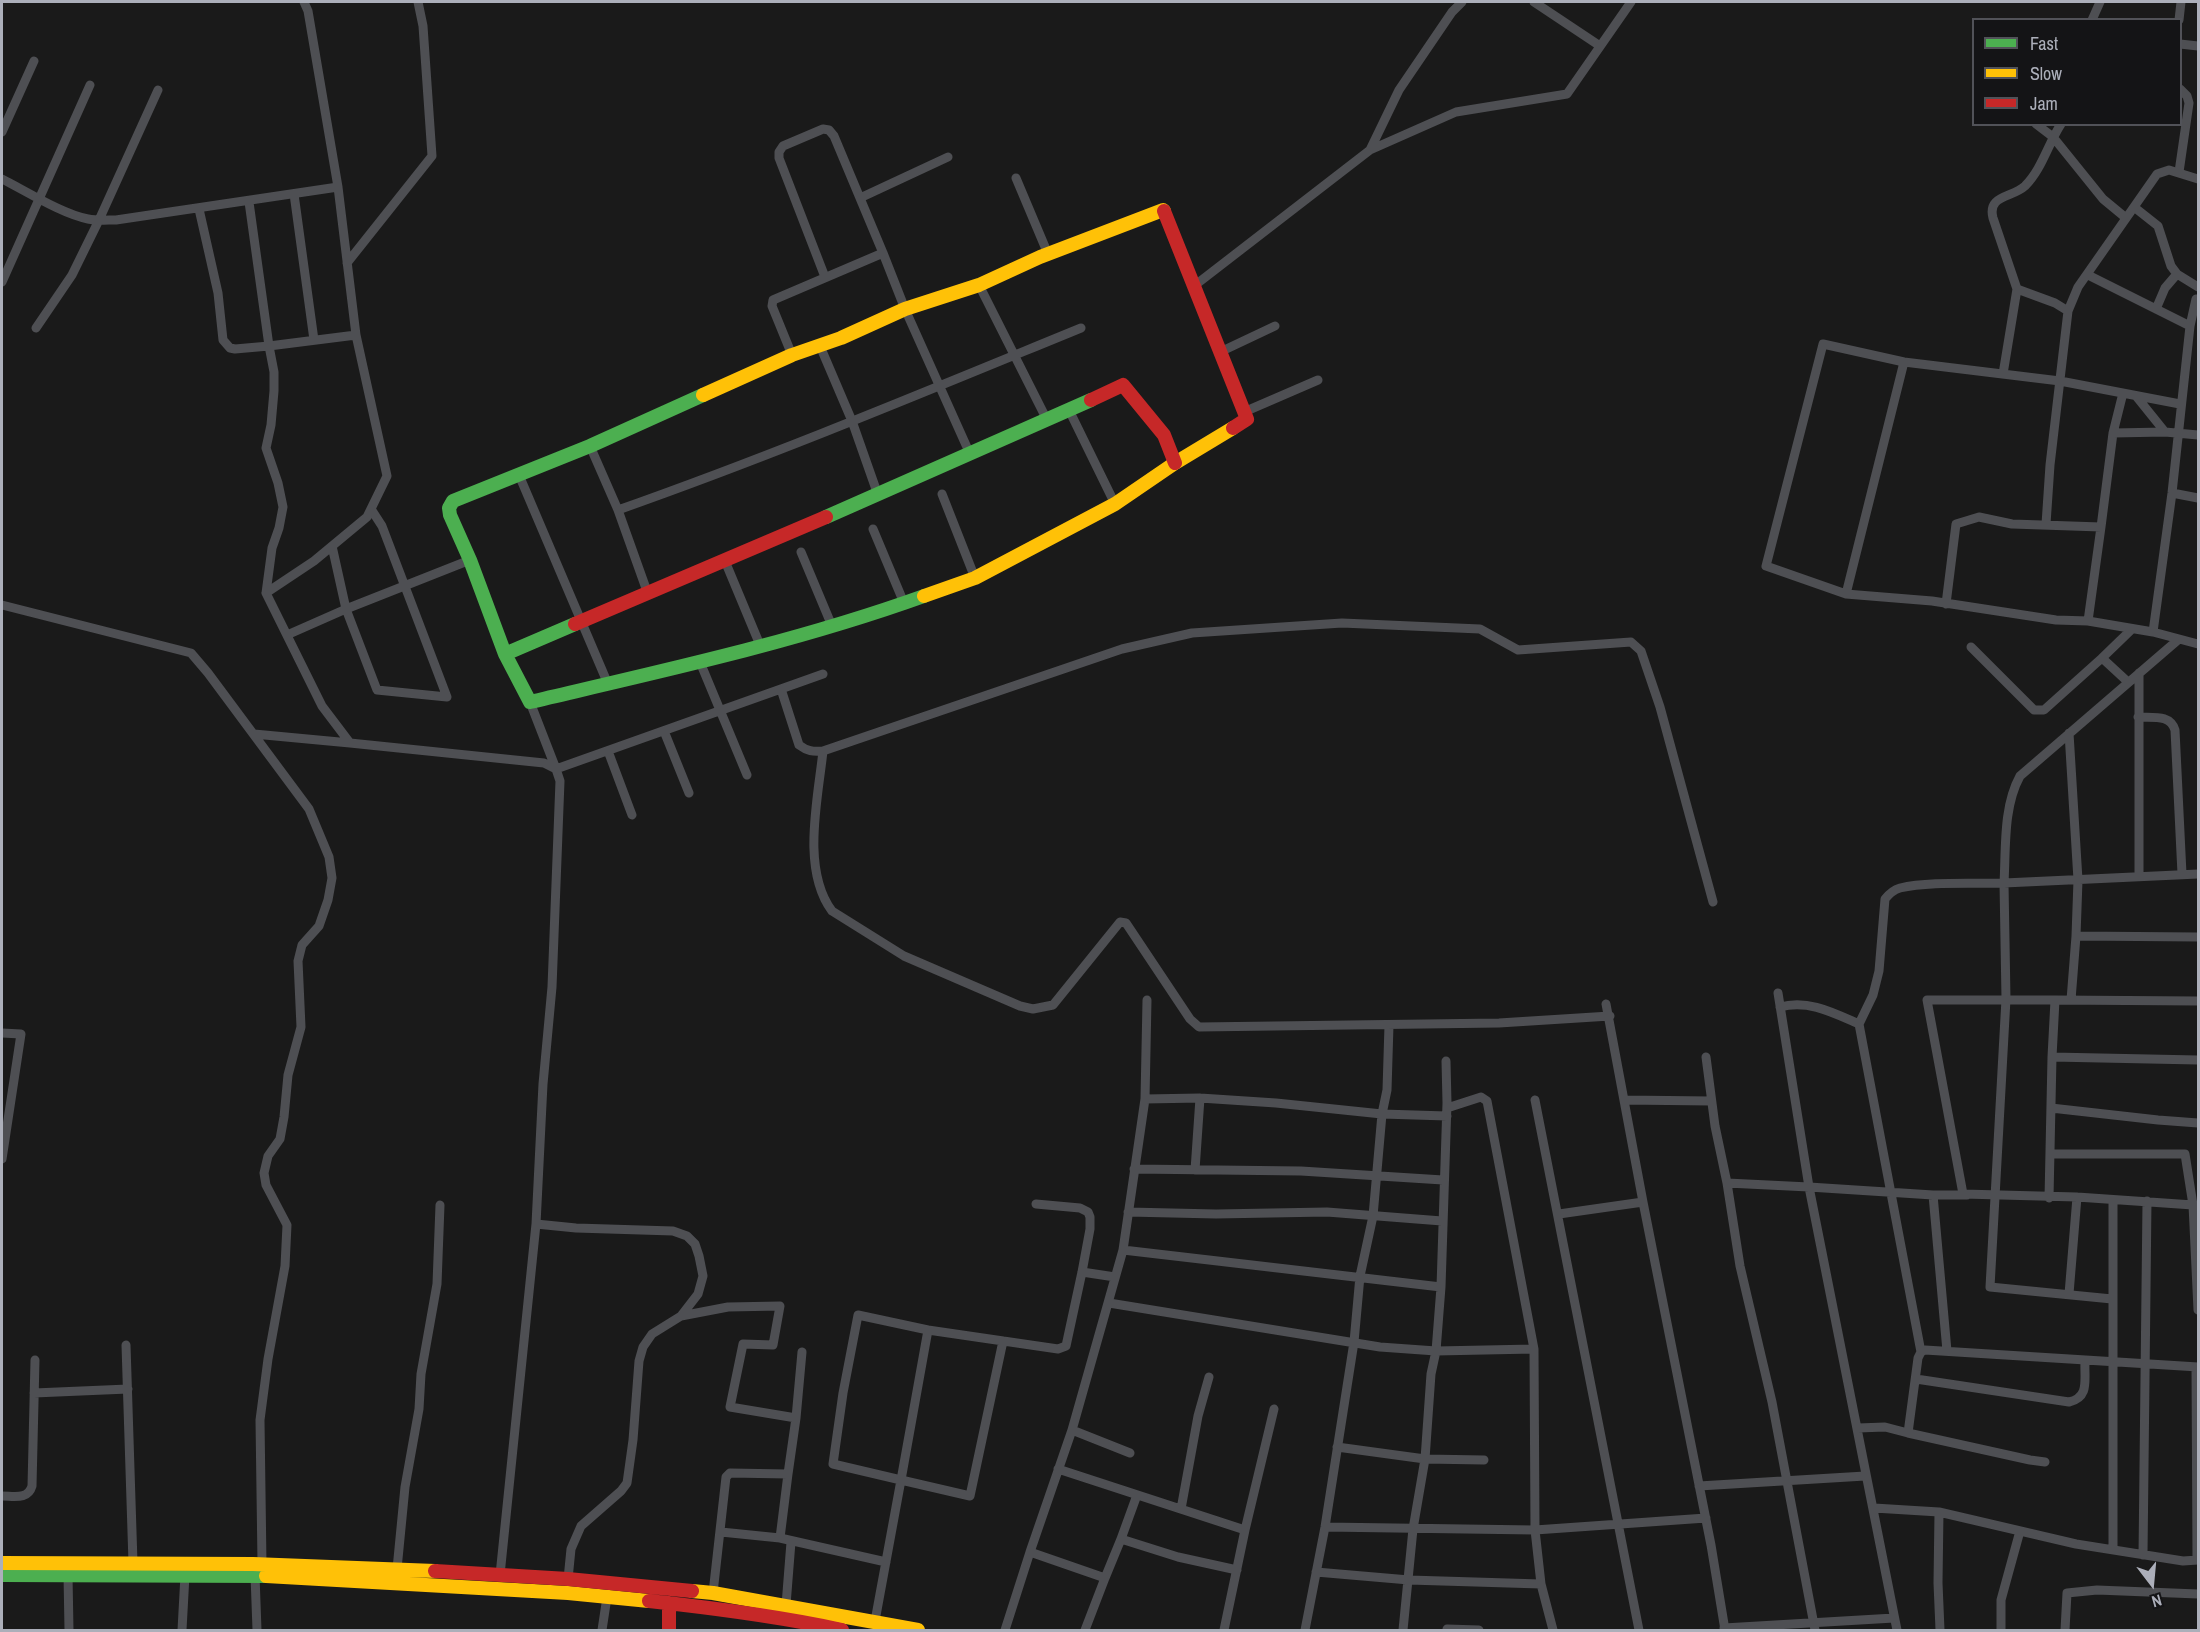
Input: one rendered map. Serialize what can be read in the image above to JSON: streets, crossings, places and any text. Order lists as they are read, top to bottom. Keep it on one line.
{"legend":["Fast","Slow","Jam"],"north":"bottom"}
